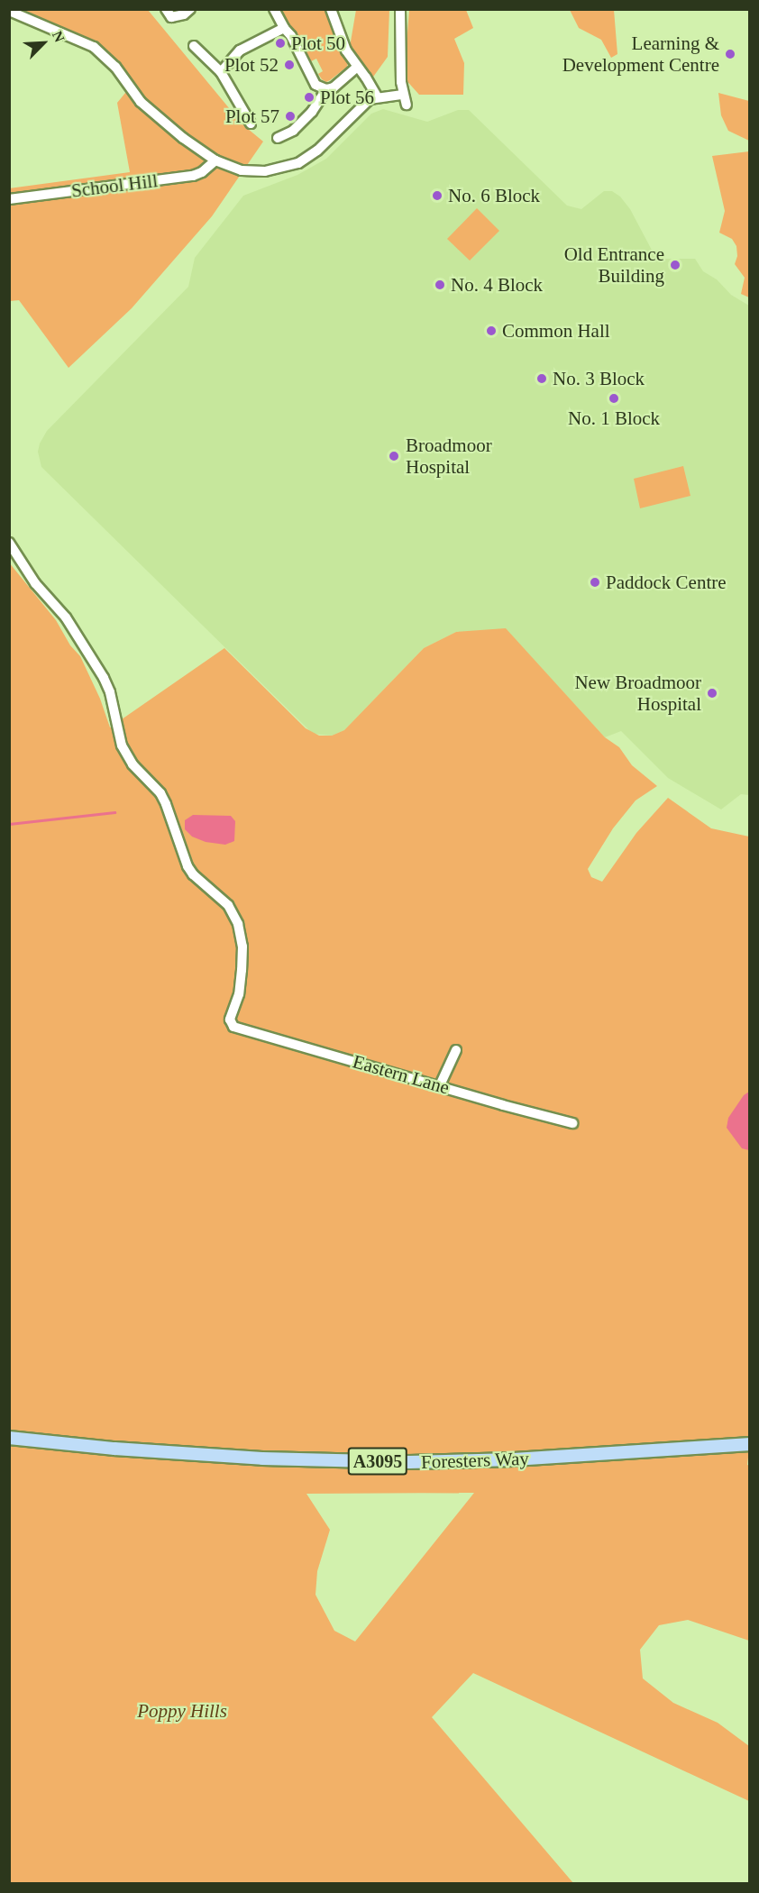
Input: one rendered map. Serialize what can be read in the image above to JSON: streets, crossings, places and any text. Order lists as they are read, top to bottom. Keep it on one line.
{"streets":{"main road":["Foresters Way","A3095"],"street":["School Hill","Eastern Lane"]},"parks":["Poppy Hills"],"places":["Plot 50","Learning & Development Centre","Plot 52","Plot 56","Plot 57","No. 6 Block","Old Entrance Building","No. 4 Block","Common Hall","No. 3 Block","No. 1 Block","Broadmoor Hospital","Paddock Centre","New Broadmoor Hospital"],"north":"top right"}
